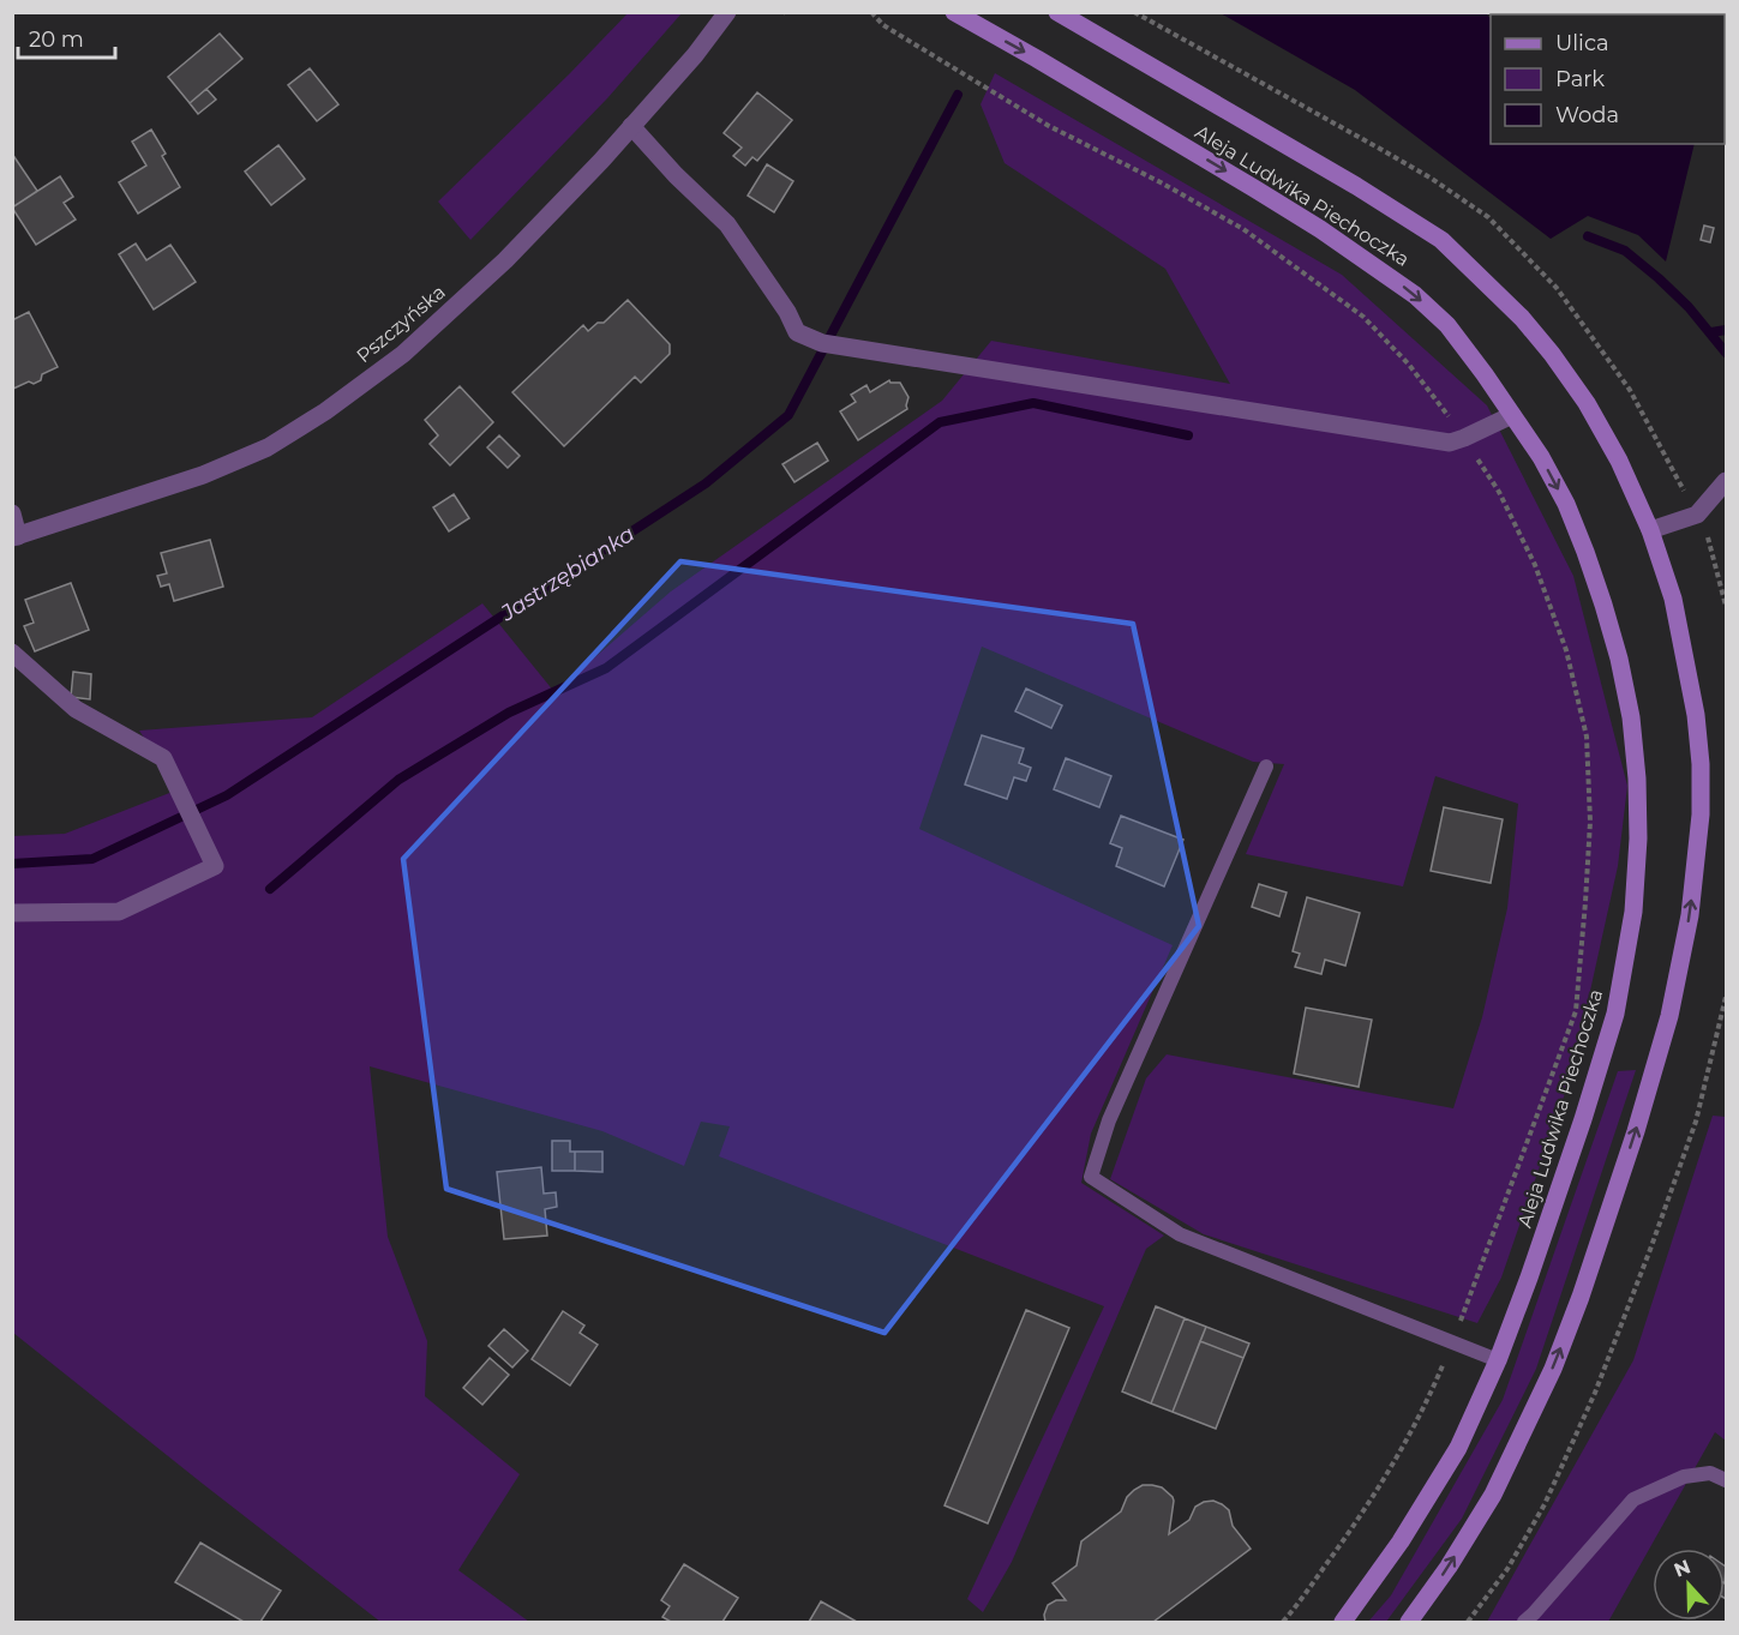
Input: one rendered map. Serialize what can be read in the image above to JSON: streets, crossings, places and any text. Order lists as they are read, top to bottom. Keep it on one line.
{"streets":{"main road":["Aleja Ludwika Piechoczka"],"street":["Pszczyńska"]},"water":["Jastrzębianka"],"legend":["Ulica","Park","Woda"],"scale_bar":"20 m","north":"top"}
